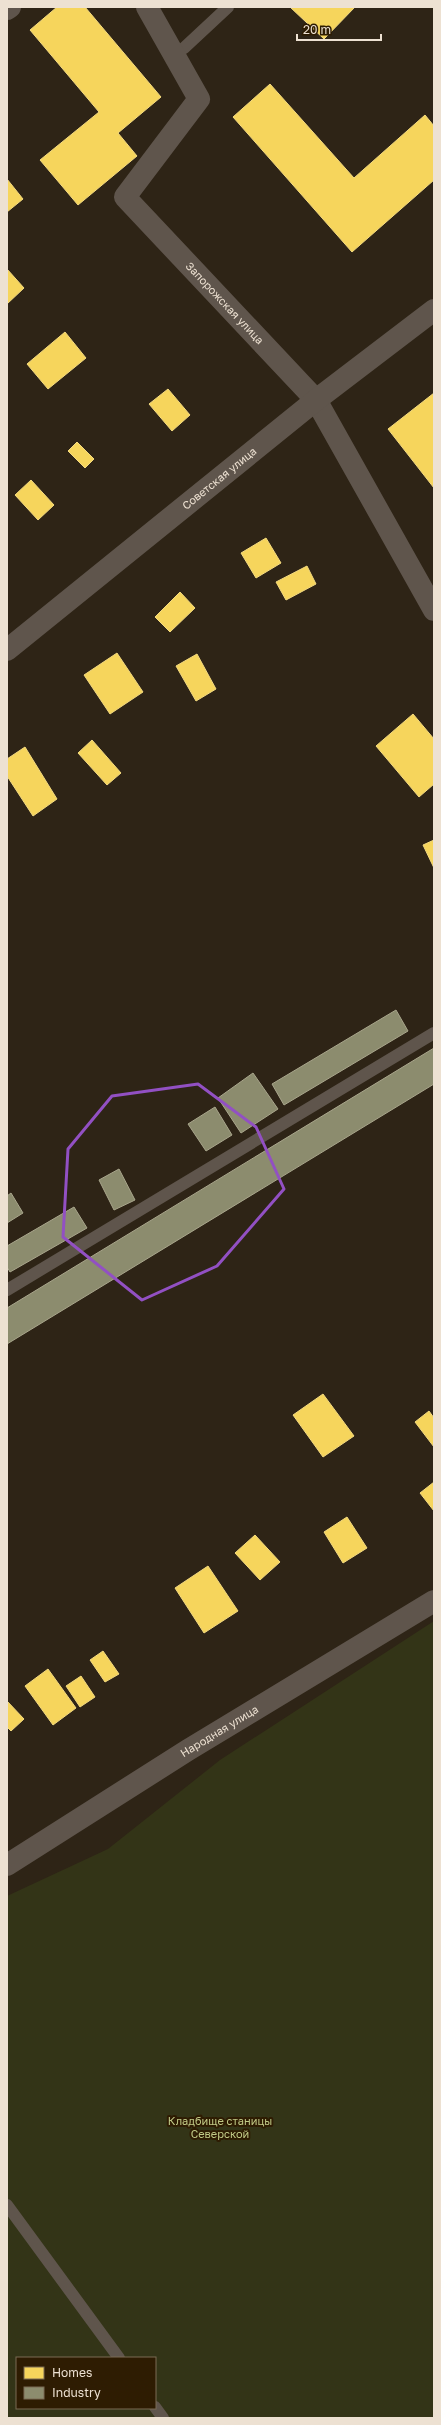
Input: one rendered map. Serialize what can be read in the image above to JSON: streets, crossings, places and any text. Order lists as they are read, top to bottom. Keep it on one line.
{"streets":{"street":["Запорожская улица","Советская улица","Народная улица"]},"crossings":[["Запорожская улица","Советская улица"]],"parks":["Кладбище станицы Северской"],"legend":["Homes","Industry"],"scale_bar":"20 m"}
